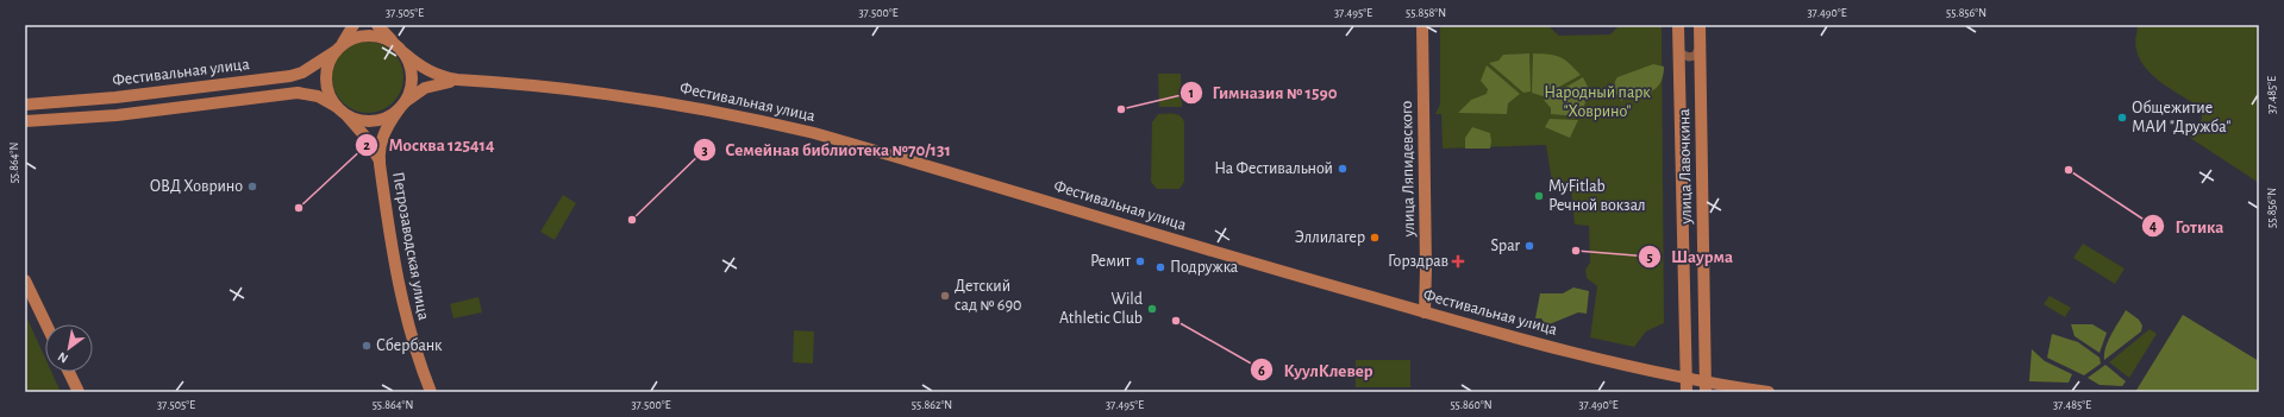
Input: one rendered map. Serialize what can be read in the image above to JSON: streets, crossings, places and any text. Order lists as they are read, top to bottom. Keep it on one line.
{"streets":{"main road":["Фестивальная улица","улица Лавочкина","улица Ляпидевского","Петрозаводская улица"]},"crossings":[["Фестивальная улица","улица Лавочкина"],["Фестивальная улица","улица Ляпидевского"],["Фестивальная улица","Петрозаводская улица"]],"parks":["Народный парк \"Ховрино\""],"places":{"other":["Гимназия № 1590","Общежитие МАИ \"Дружба\"","На Фестивальной","Готика","ОВД Ховрино","MyFitlab Речной вокзал","Москва 125414","Семейная библиотека №70/131","Эллилагер","Spar","Шаурма","Ремит","Подружка","Детский сад № 690","Wild Athletic Club","КуулКлевер","Сбербанк"],"health":["Горздрав"]},"north":"bottom left","coordinates":["37.505°E","37.500°E","37.495°E","55.858°N","37.490°E","55.856°N","37.485°E","55.864°N","55.862°N","55.860°N"]}
